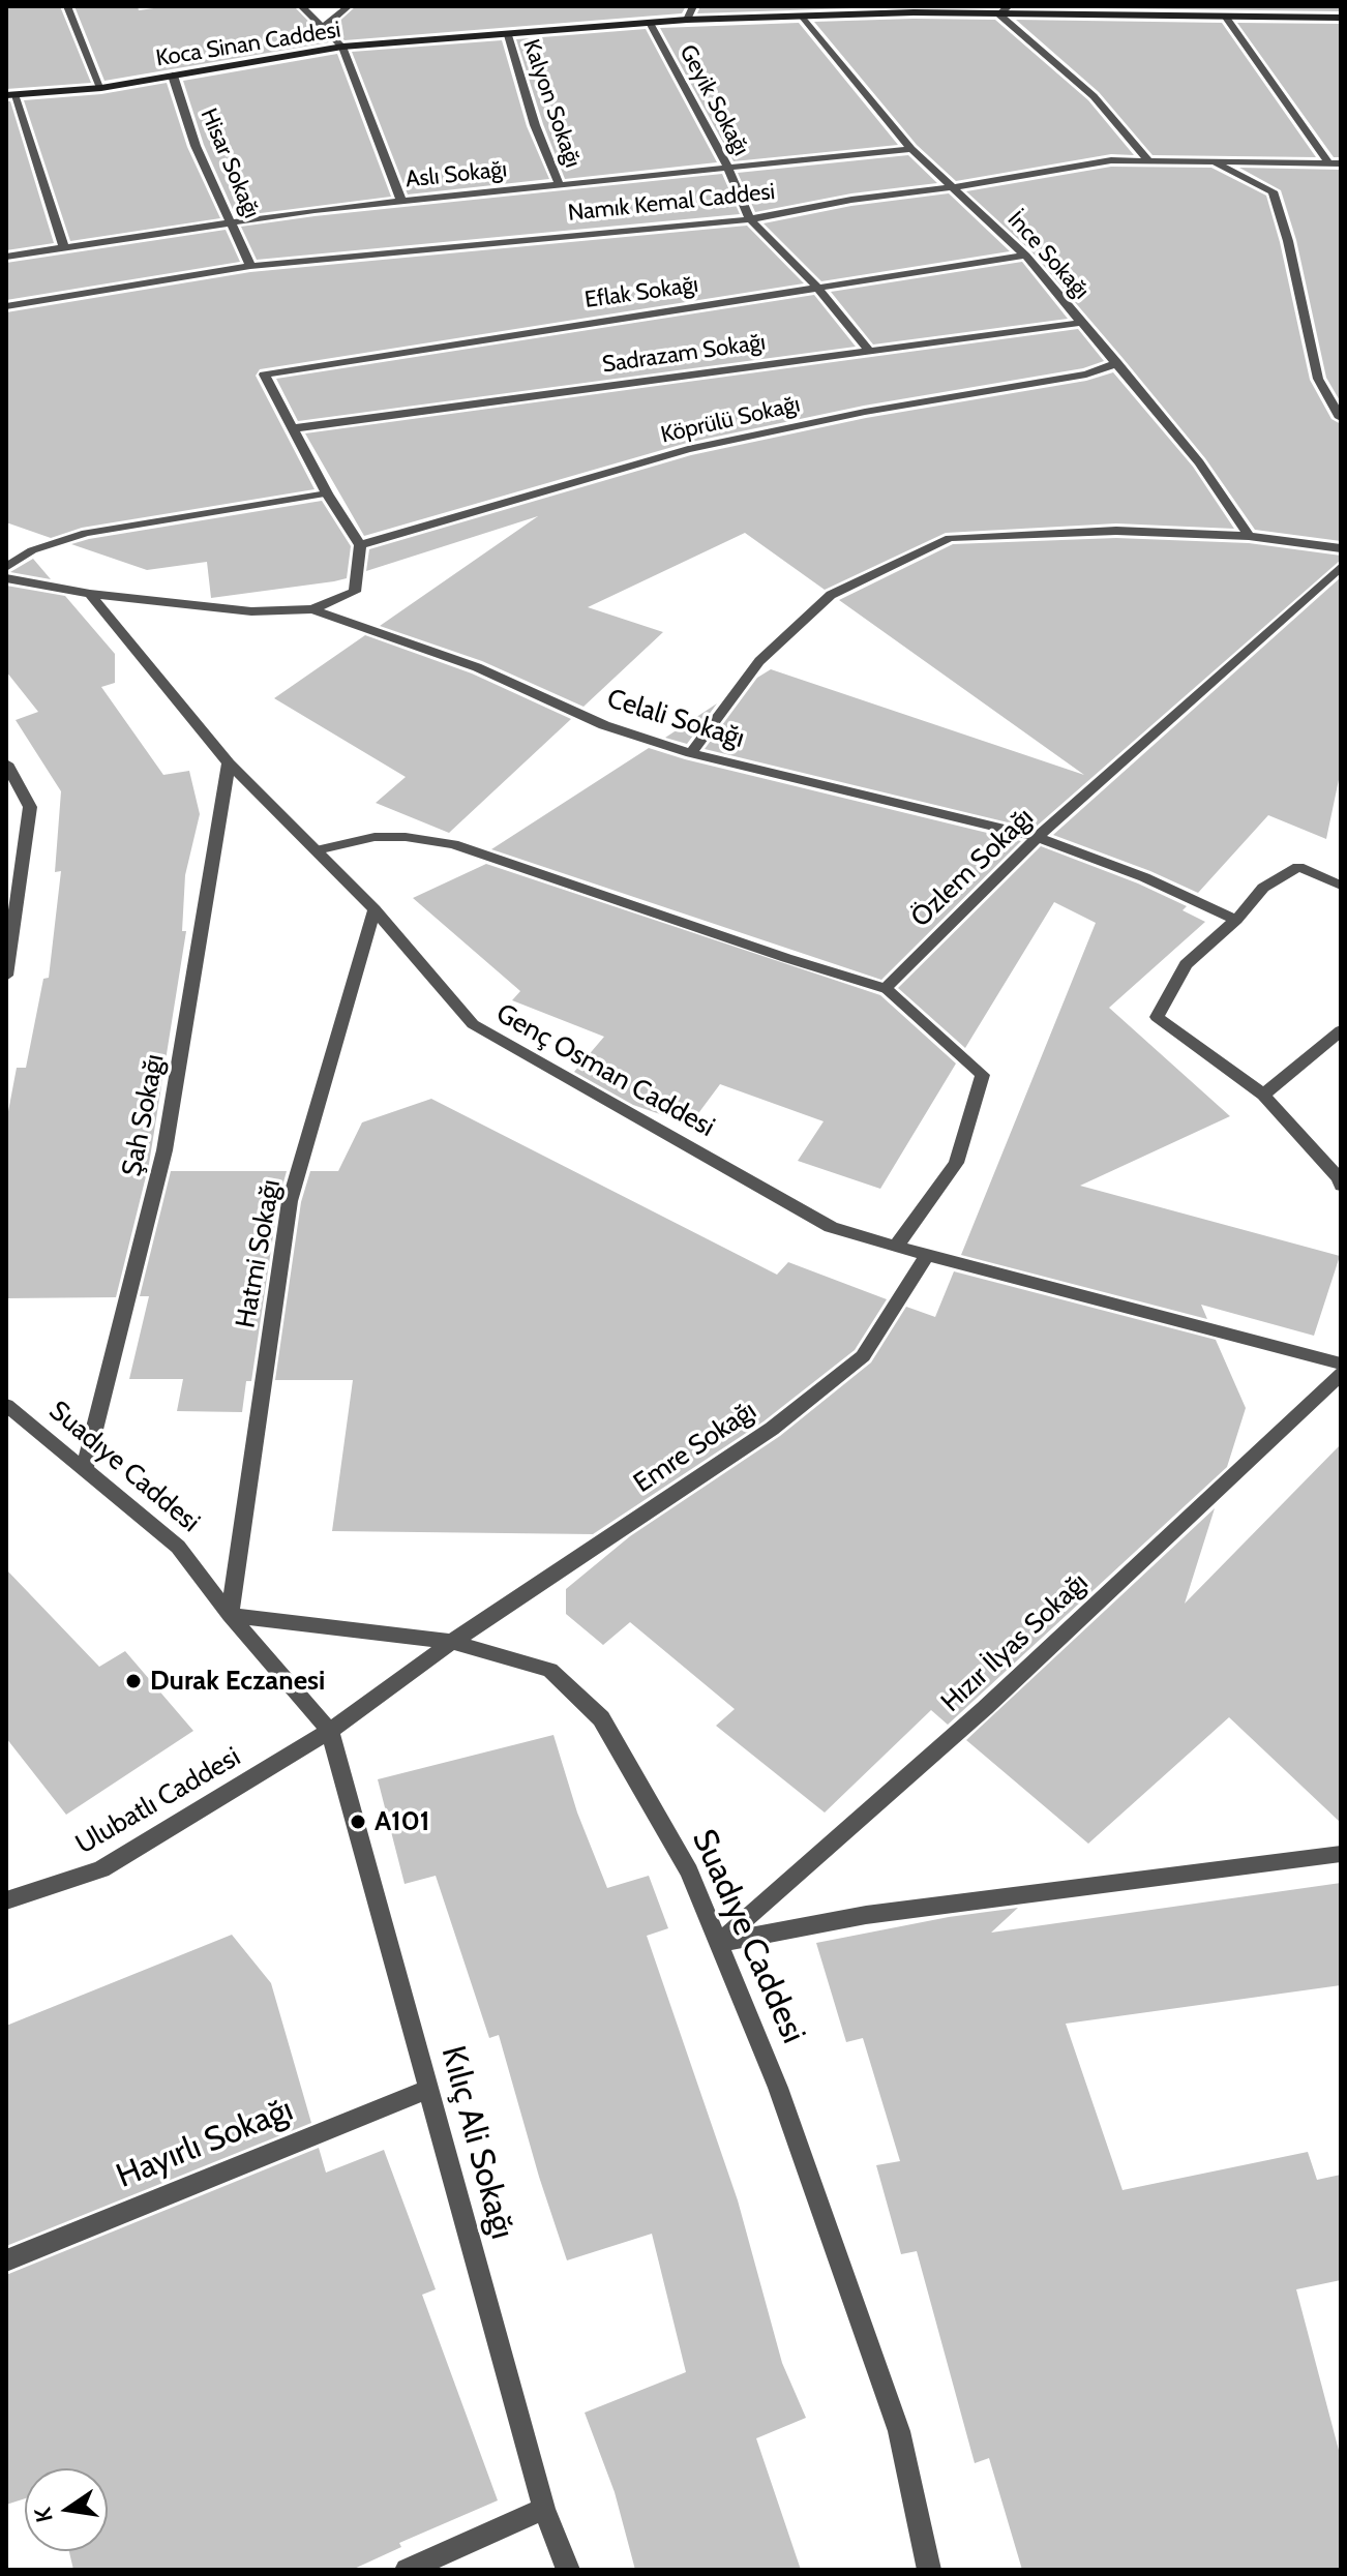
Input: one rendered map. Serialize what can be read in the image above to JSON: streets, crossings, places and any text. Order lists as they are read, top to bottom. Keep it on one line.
{"streets":{"main road":["Koca Sinan Caddesi"],"street":["Geyik Sokağı","Kalyon Sokağı","Hisar Sokağı","Aslı Sokağı","Namık Kemal Caddesi","İnce Sokağı","Eflak Sokağı","Sadrazam Sokağı","Köprülü Sokağı","Celali Sokağı","Özlem Sokağı","Genç Osman Caddesi","Şah Sokağı","Hatmi Sokağı","Emre Sokağı","Suadıye Caddesi","Hızır İlyas Sokağı","Ulubatlı Caddesi","Kılıç Ali Sokağı","Hayırlı Sokağı"]},"crossings":[["Koca Sinan Caddesi","Geyik Sokağı"],["Koca Sinan Caddesi","Kalyon Sokağı"],["Koca Sinan Caddesi","Hisar Sokağı"],["Koca Sinan Caddesi","İnce Sokağı"],["Geyik Sokağı","Aslı Sokağı"],["Geyik Sokağı","Namık Kemal Caddesi"],["Geyik Sokağı","Eflak Sokağı"],["Geyik Sokağı","Sadrazam Sokağı"],["Kalyon Sokağı","Aslı Sokağı"],["Hisar Sokağı","Aslı Sokağı"],["Hisar Sokağı","Namık Kemal Caddesi"],["Aslı Sokağı","İnce Sokağı"],["Namık Kemal Caddesi","İnce Sokağı"],["İnce Sokağı","Eflak Sokağı"],["İnce Sokağı","Sadrazam Sokağı"],["İnce Sokağı","Köprülü Sokağı"],["Eflak Sokağı","Sadrazam Sokağı"],["Celali Sokağı","Özlem Sokağı"],["Genç Osman Caddesi","Şah Sokağı"],["Genç Osman Caddesi","Hatmi Sokağı"],["Genç Osman Caddesi","Emre Sokağı"],["Şah Sokağı","Suadıye Caddesi"],["Hatmi Sokağı","Suadıye Caddesi"],["Emre Sokağı","Suadıye Caddesi"],["Emre Sokağı","Ulubatlı Caddesi"],["Emre Sokağı","Kılıç Ali Sokağı"],["Suadıye Caddesi","Hızır İlyas Sokağı"],["Suadıye Caddesi","Ulubatlı Caddesi"],["Suadıye Caddesi","Kılıç Ali Sokağı"],["Ulubatlı Caddesi","Kılıç Ali Sokağı"],["Kılıç Ali Sokağı","Hayırlı Sokağı"]],"places":["Durak Eczanesi","A101"],"north":"left"}
